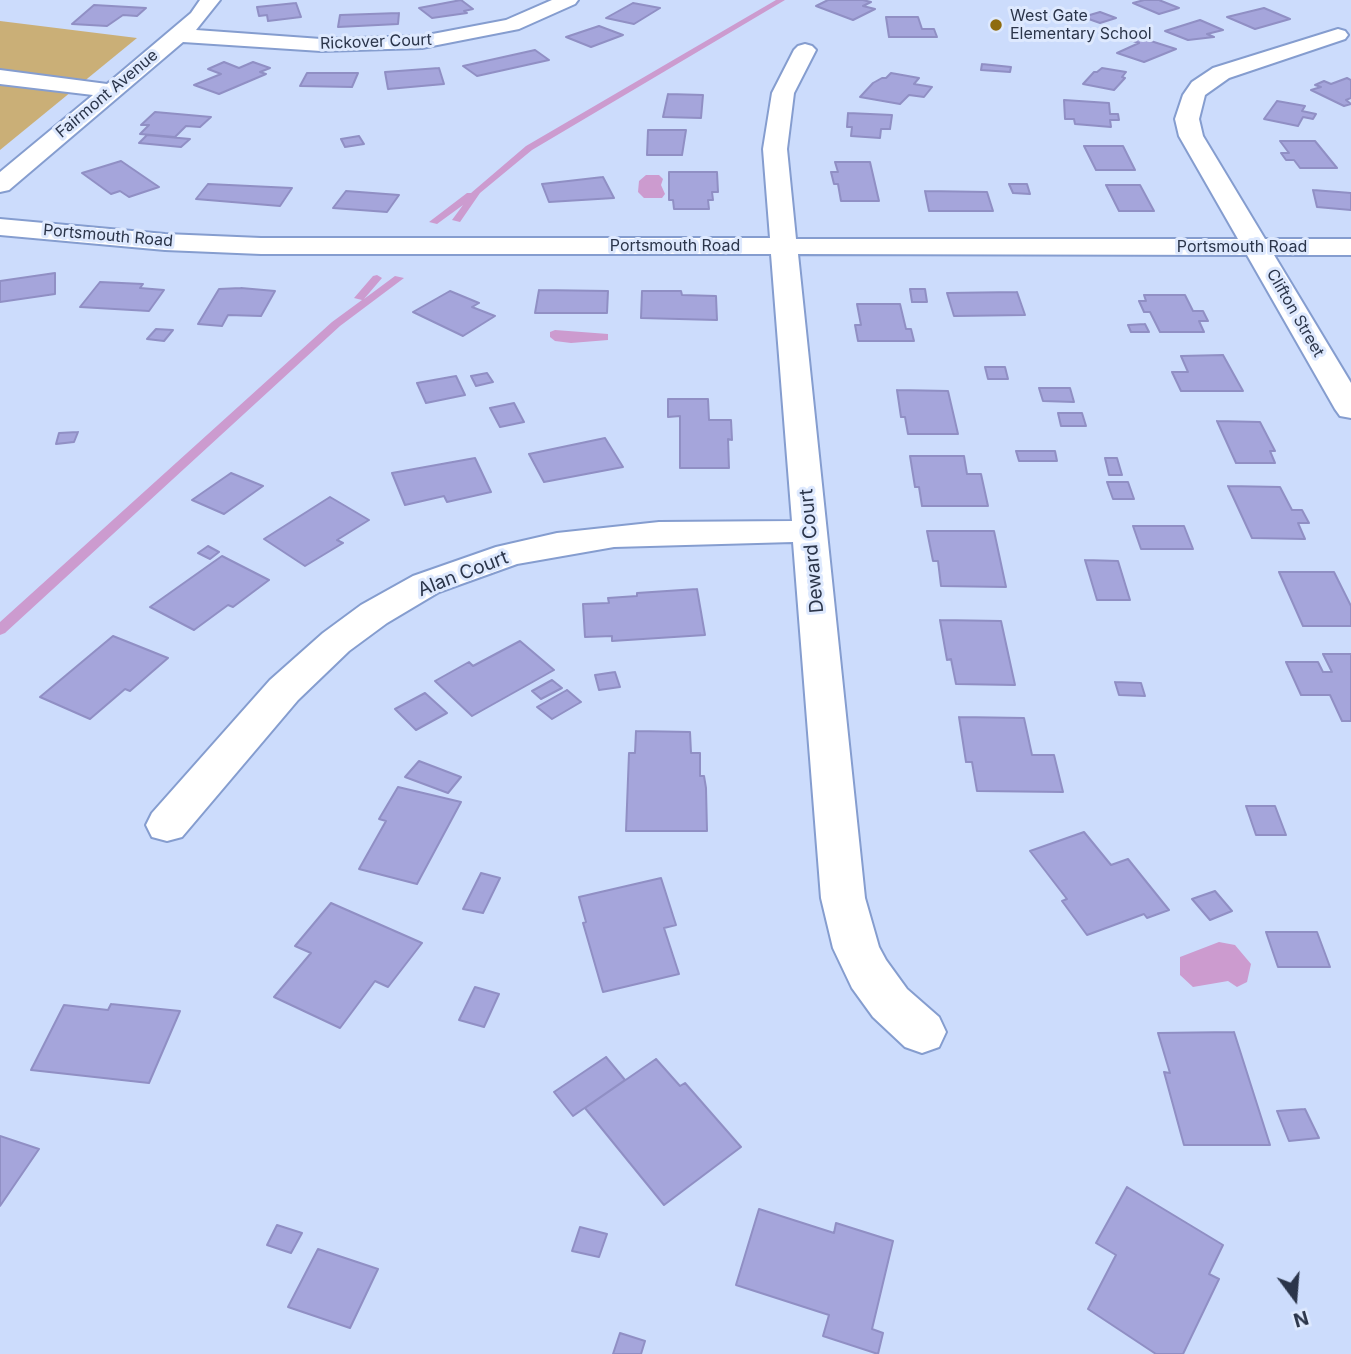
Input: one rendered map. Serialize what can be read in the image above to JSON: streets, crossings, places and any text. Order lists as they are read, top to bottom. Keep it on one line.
{"streets":{"street":["Rickover Court","Fairmont Avenue","Portsmouth Road","Clifton Street","Deward Court","Alan Court"]},"crossings":[["Rickover Court","Fairmont Avenue"],["Portsmouth Road","Clifton Street"],["Portsmouth Road","Deward Court"],["Deward Court","Alan Court"]],"places":["West Gate Elementary School"],"north":"bottom"}
